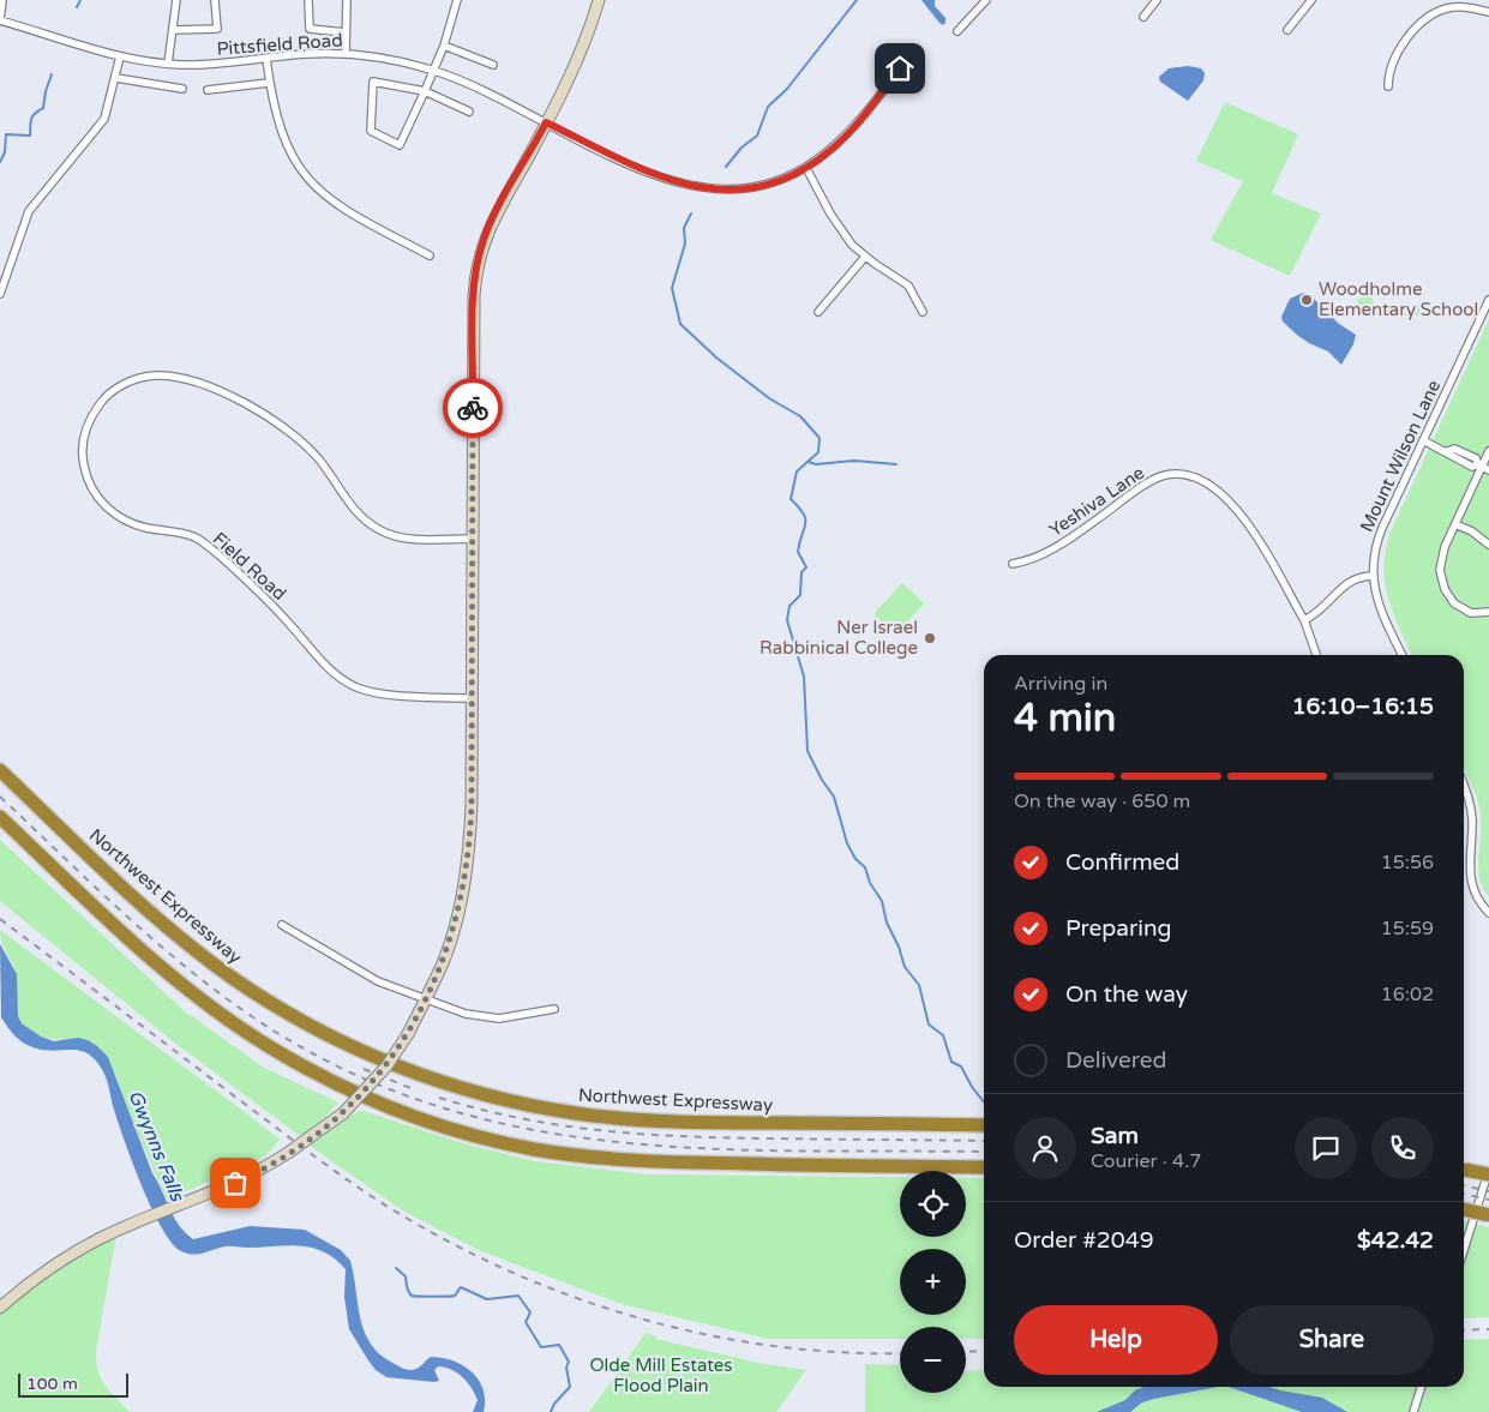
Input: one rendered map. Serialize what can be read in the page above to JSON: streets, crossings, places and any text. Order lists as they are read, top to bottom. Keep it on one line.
{"streets":{"highway":["Northwest Expressway"],"street":["Pittsfield Road","Mount Wilson Lane","Yeshiva Lane","Field Road"]},"water":["Gwynns Falls"],"parks":["Olde Mill Estates Flood Plain"],"places":["Woodholme Elementary School","Ner Israel Rabbinical College"],"scale_bar":"100 m","page":{"heading":["4 min","Arriving in","16:10–16:15"],"panel":["Sam","Courier · 4.7","Order #2049","$42.42"],"bar":"On the way · 650 m","list":[["Confirmed","15:56"],["Preparing","15:59"],["On the way","16:02"],"Delivered"],"map_buttons":["+","−"],"buttons":["Help","Share"],"scale":"100 m"}}
